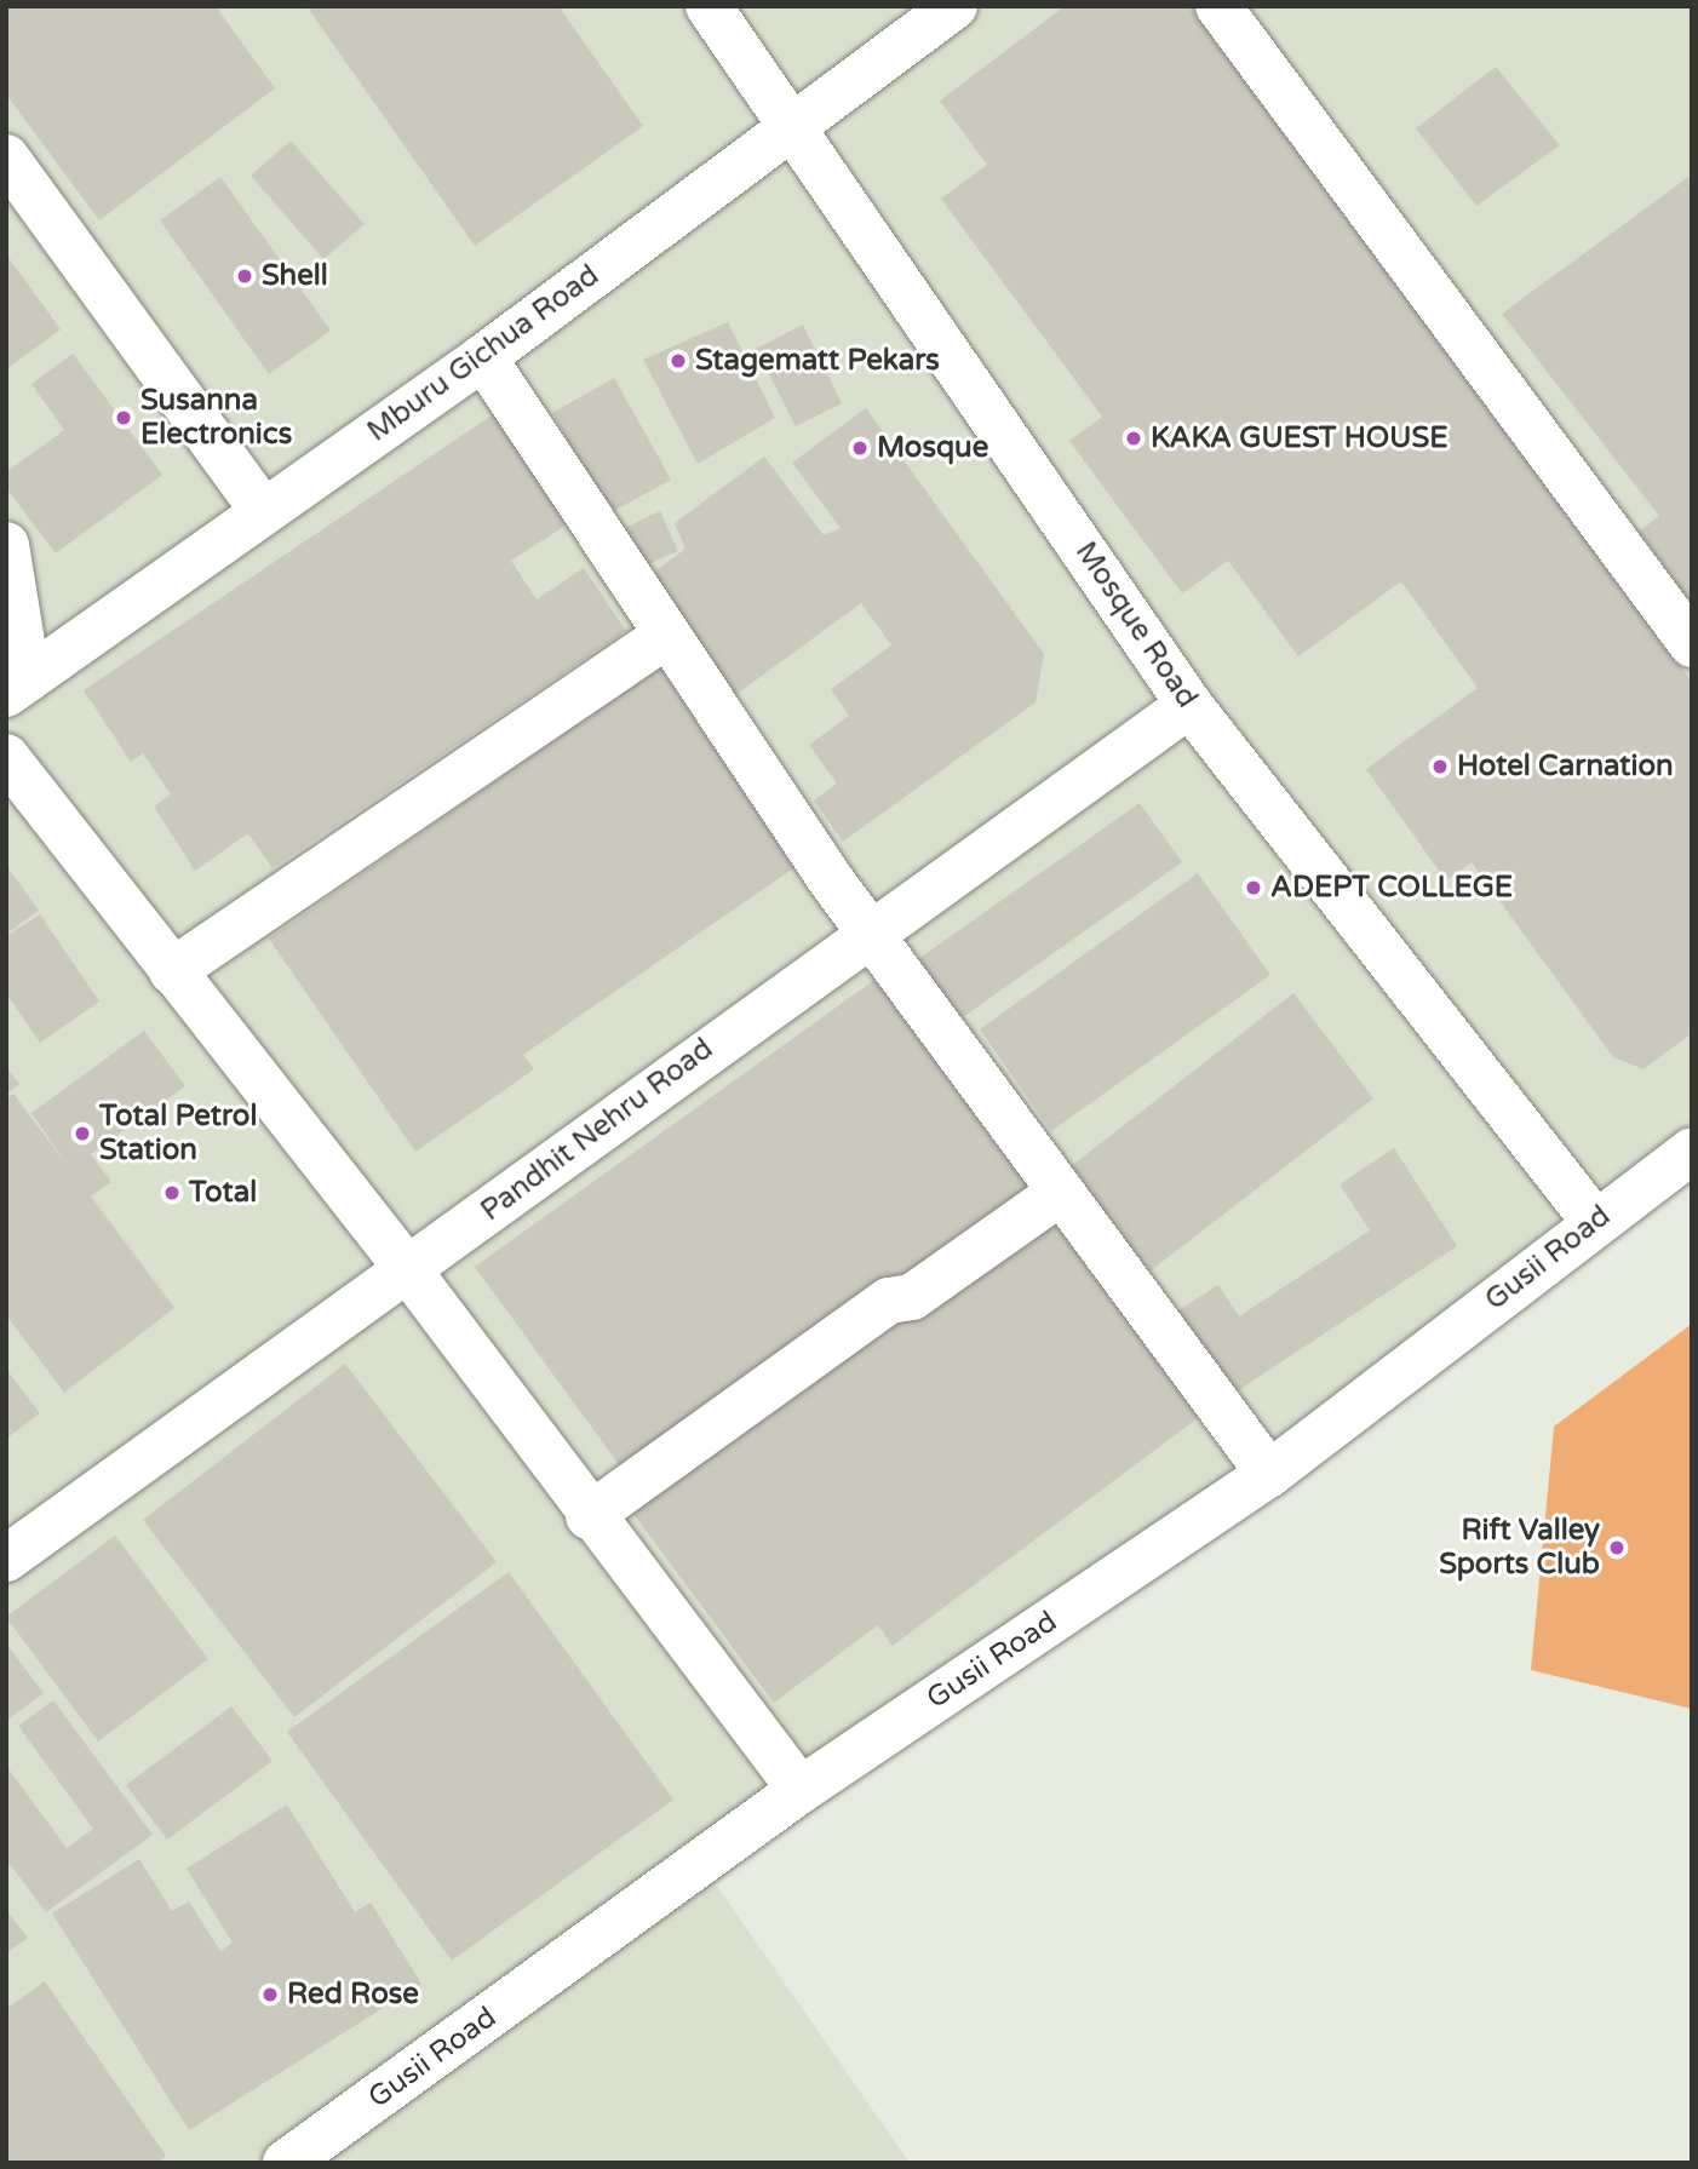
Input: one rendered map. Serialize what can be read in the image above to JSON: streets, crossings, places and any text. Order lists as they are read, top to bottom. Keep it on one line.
{"streets":{"street":["Mburu Gichua Road","Mosque Road","Pandhit Nehru Road","Gusii Road"]},"crossings":[["Mburu Gichua Road","Mosque Road"],["Mosque Road","Pandhit Nehru Road"],["Mosque Road","Gusii Road"]],"places":["Shell","Stagematt Pekars","Susanna Electronics","KAKA GUEST HOUSE","Mosque","Hotel Carnation","ADEPT COLLEGE","Total Petrol Station","Total","Rift Valley Sports Club","Red Rose"]}
